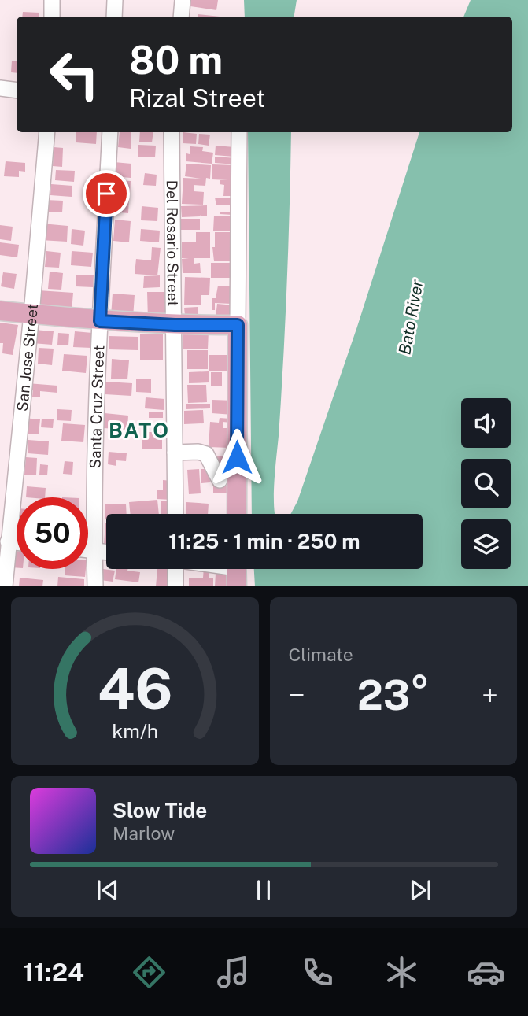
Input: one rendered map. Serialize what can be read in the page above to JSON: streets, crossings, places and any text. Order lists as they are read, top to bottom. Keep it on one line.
{"streets":{"street":["Del Rosario Street","San Jose Street","Santa Cruz Street"]},"districts":["BATO"],"water":["Bato River"],"page":{"turn":["80 m","Rizal Street"],"limit":"50","trip":"11:25 · 1 min · 250 m","tile":"Climate","heat":["−","23°","+"],"song":["Slow Tide","Marlow"],"tabs":"11:24","gauge":["46","km/h"]}}
